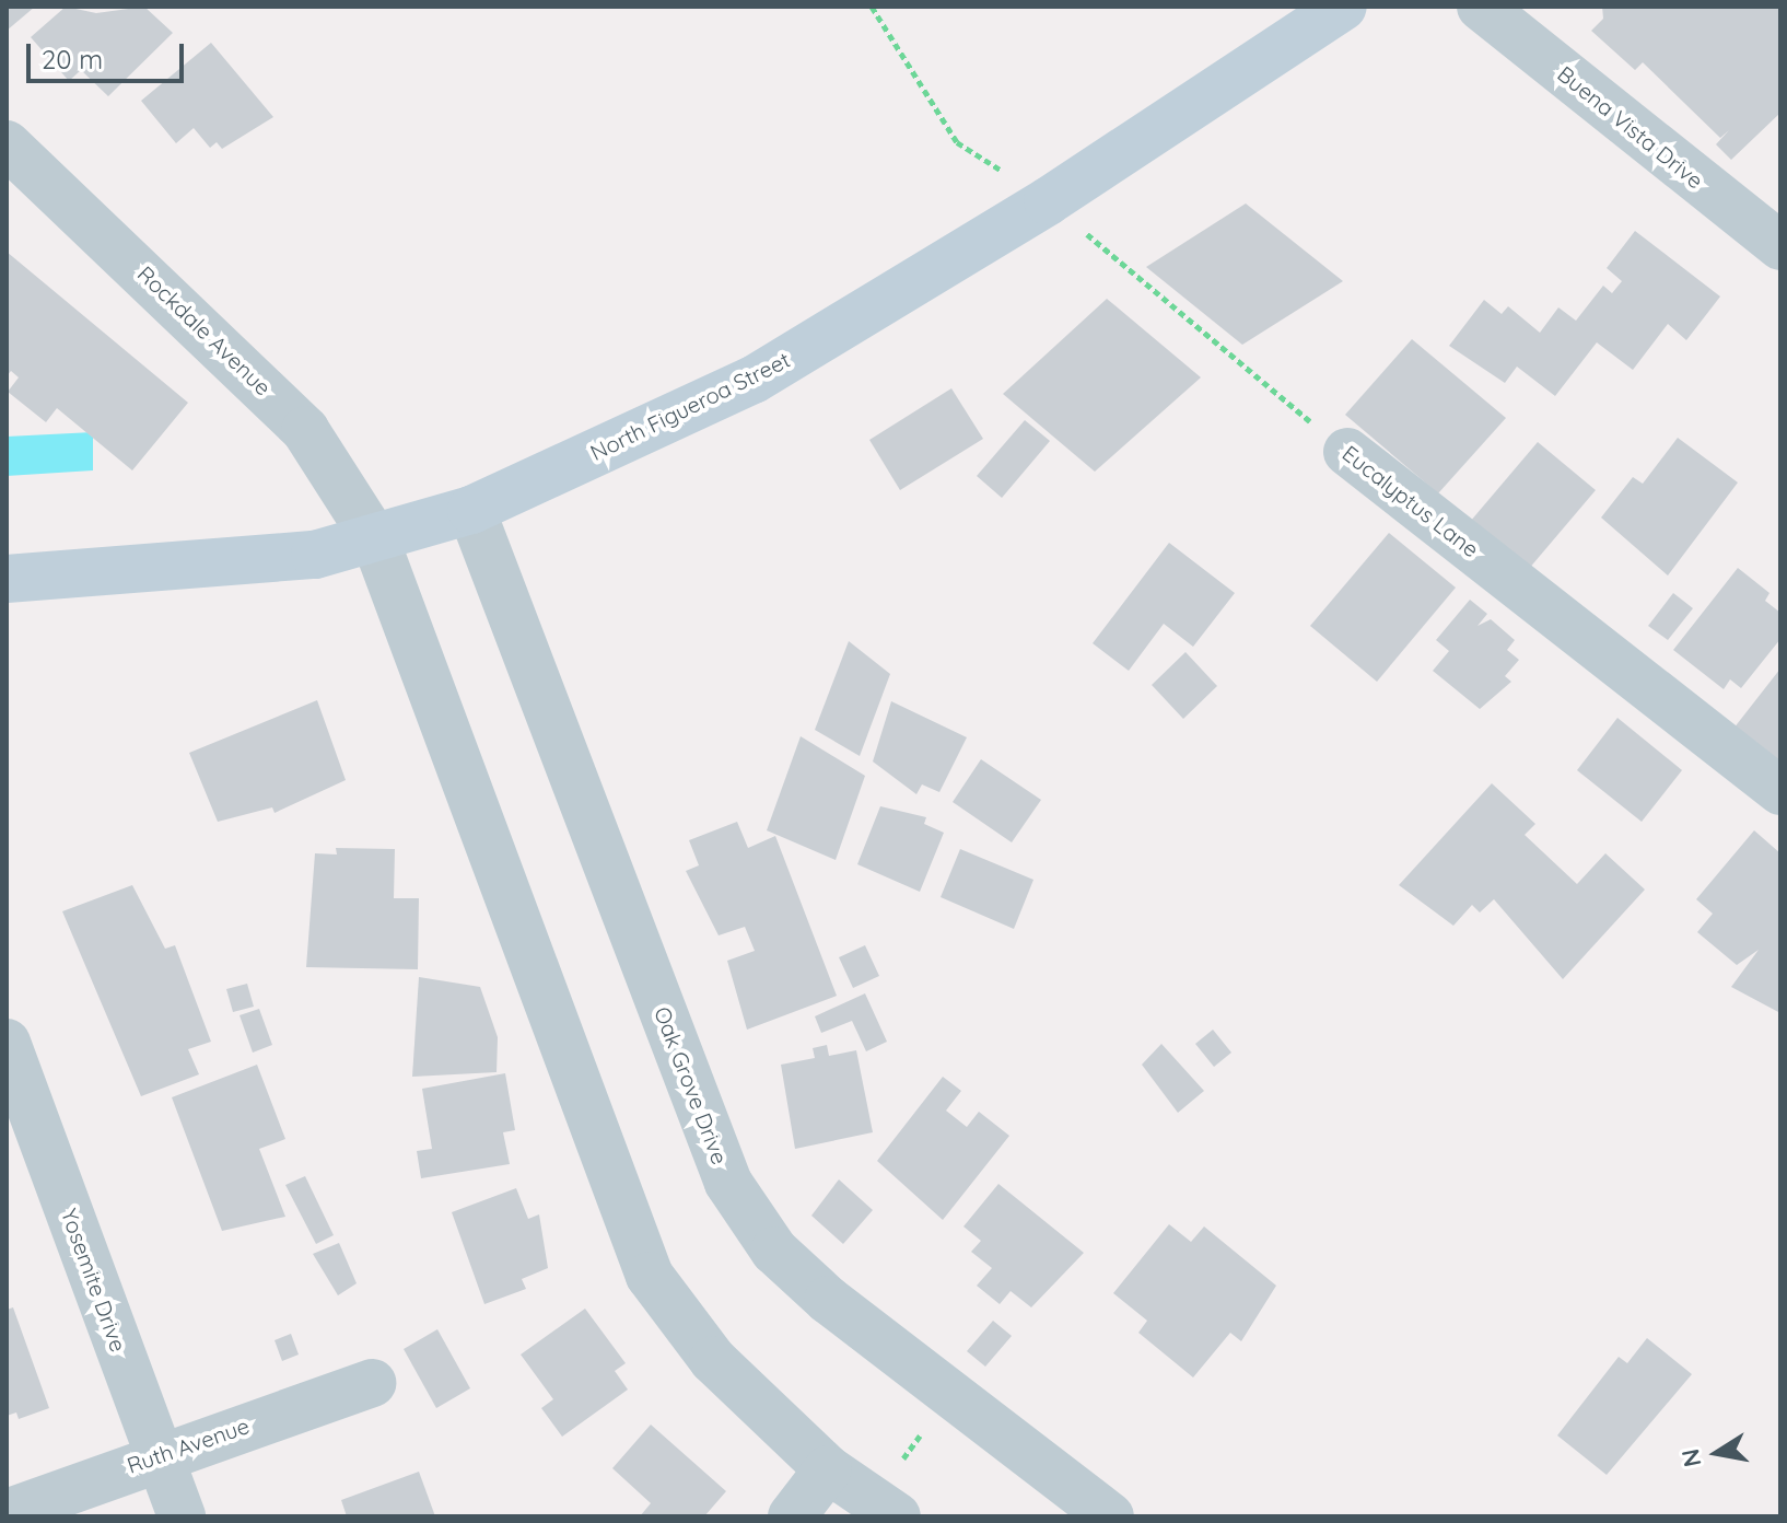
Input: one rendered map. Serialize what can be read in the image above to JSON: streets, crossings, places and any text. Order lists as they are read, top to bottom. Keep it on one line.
{"streets":{"main road":["North Figueroa Street"],"street":["Buena Vista Drive","Rockdale Avenue","Eucalyptus Lane","Oak Grove Drive","Yosemite Drive","Ruth Avenue"]},"crossings":[["Rockdale Avenue","North Figueroa Street"],["North Figueroa Street","Eucalyptus Lane"],["North Figueroa Street","Oak Grove Drive"],["Yosemite Drive","Ruth Avenue"]],"scale_bar":"20 m","north":"left"}
